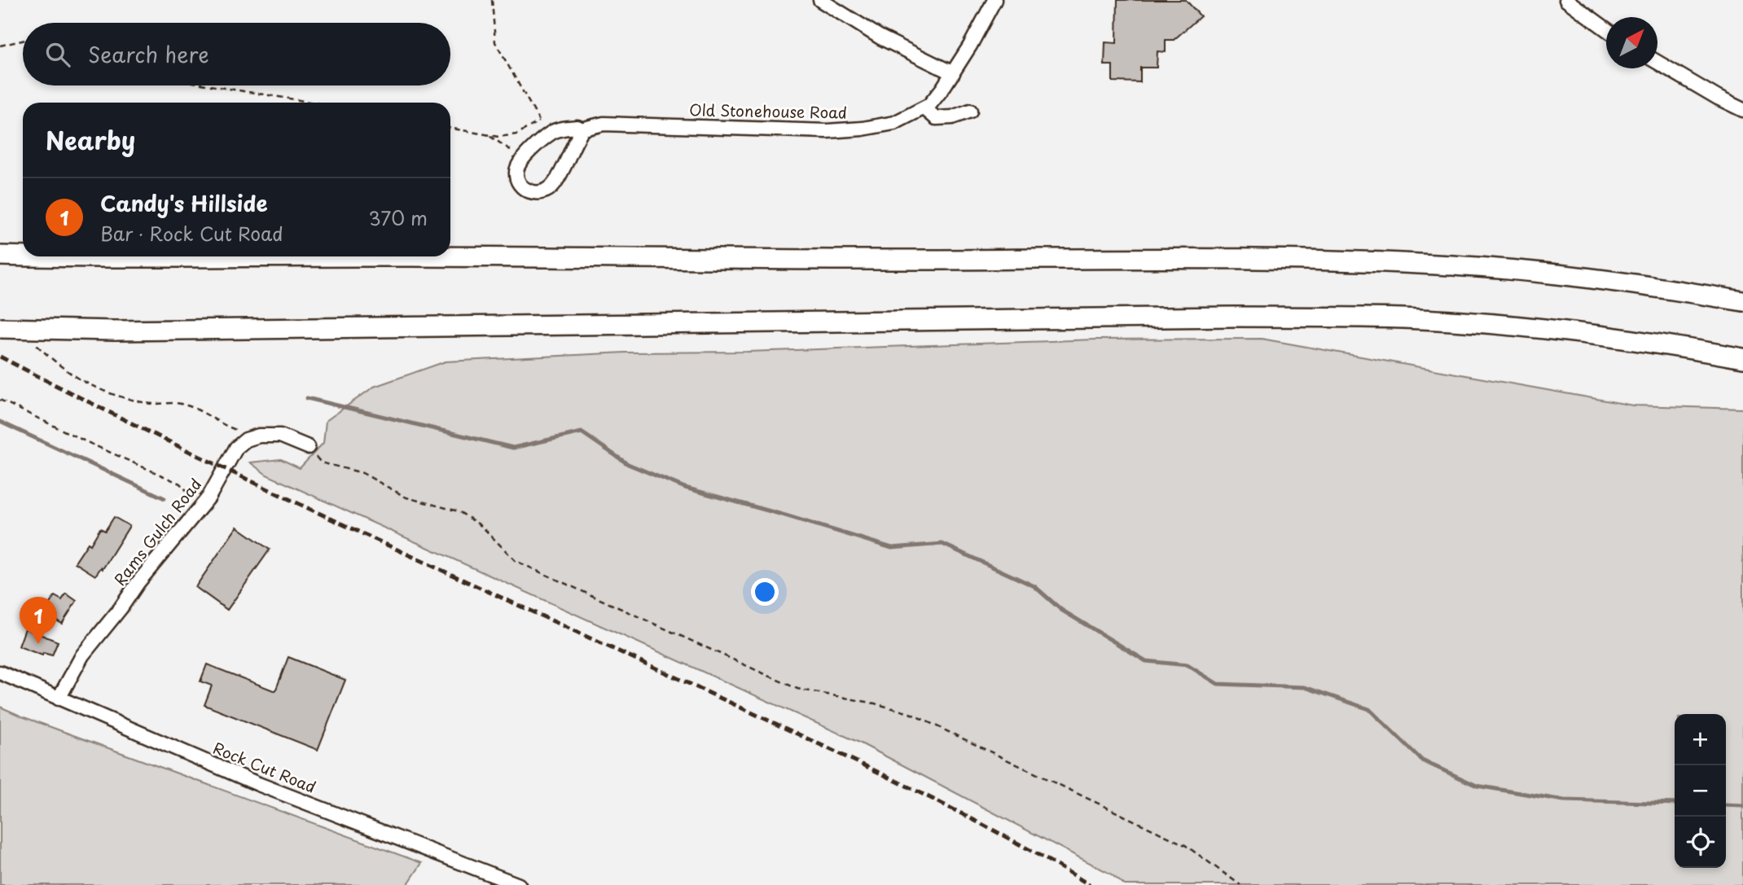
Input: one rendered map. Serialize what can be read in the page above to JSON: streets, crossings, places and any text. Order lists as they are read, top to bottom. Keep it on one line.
{"streets":{"street":["Old Stonehouse Road","Rams Gulch Road","Rock Cut Road"]},"crossings":[["Rams Gulch Road","Rock Cut Road"]],"north":"top right","page":{"search":"Search here","heading":"Nearby","list":[{"mark":"1","name":"Candy's Hillside","note":"Bar · Rock Cut Road","value":"370 m"}],"pins":"1","map_buttons":["+","−"]}}
